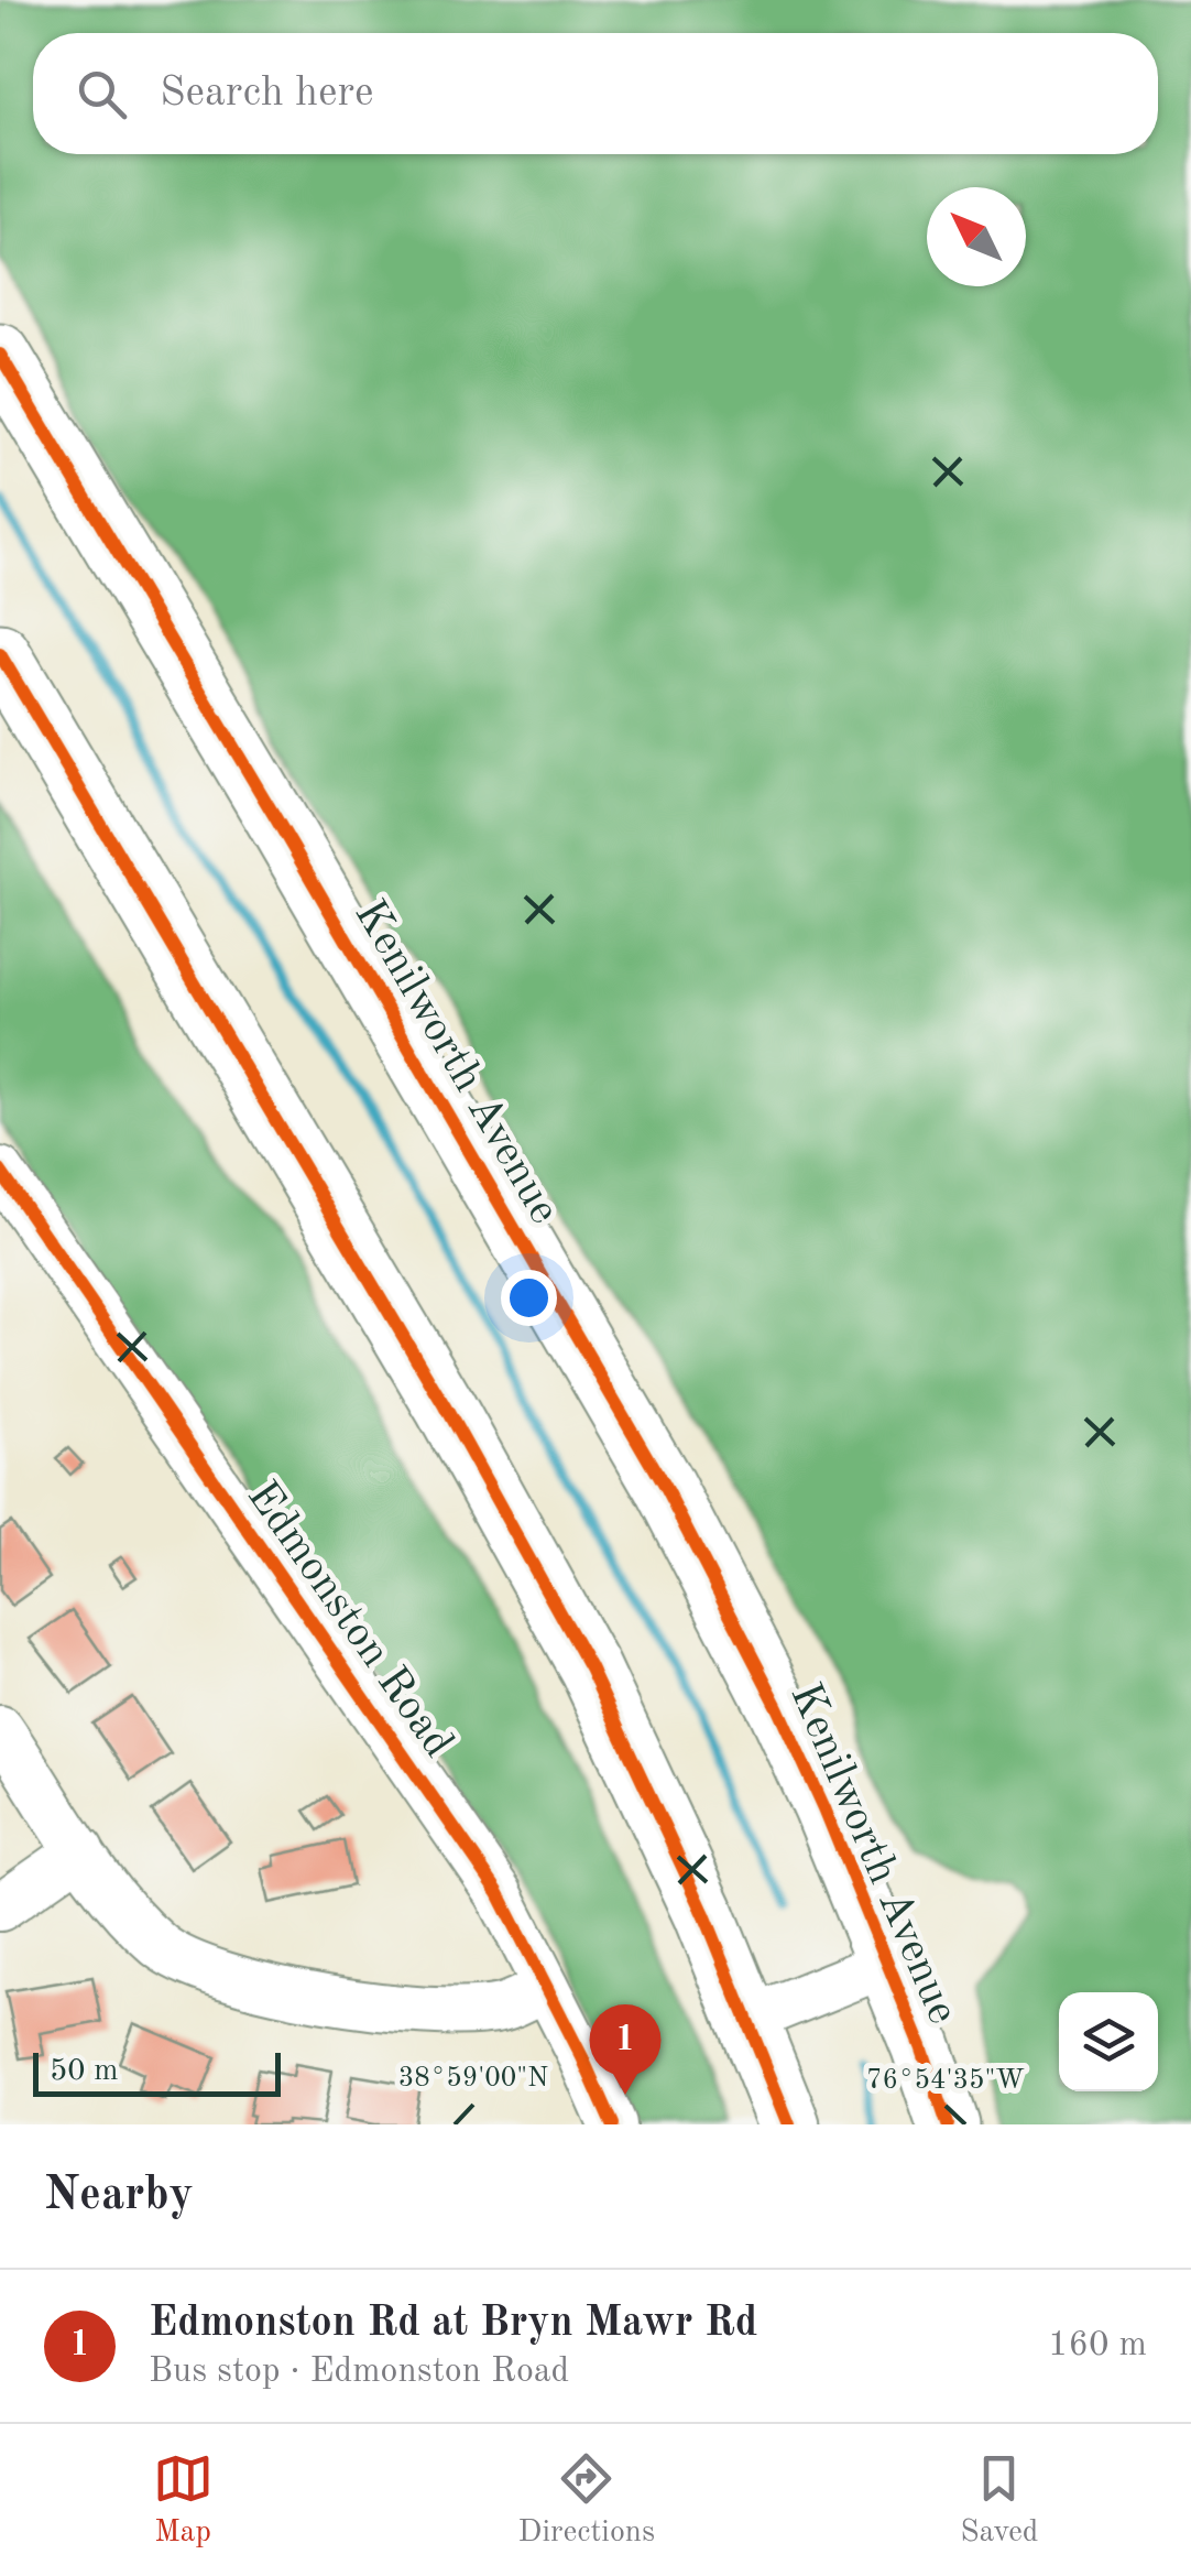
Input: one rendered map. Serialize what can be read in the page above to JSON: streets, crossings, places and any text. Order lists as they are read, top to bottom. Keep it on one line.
{"streets":{"main road":["Kenilworth Avenue"],"street":["Edmonston Road"]},"scale_bar":"50 m","north":"top left","page":{"search":"Search here","pins":"1","scale":"50 m","heading":"Nearby","list":[{"mark":"1","name":"Edmonston Rd at Bryn Mawr Rd","note":"Bus stop · Edmonston Road","value":"160 m"}],"nav":["Map","Directions","Saved"]},"coordinates":["38°59'00\"N","76°54'35\"W"]}
